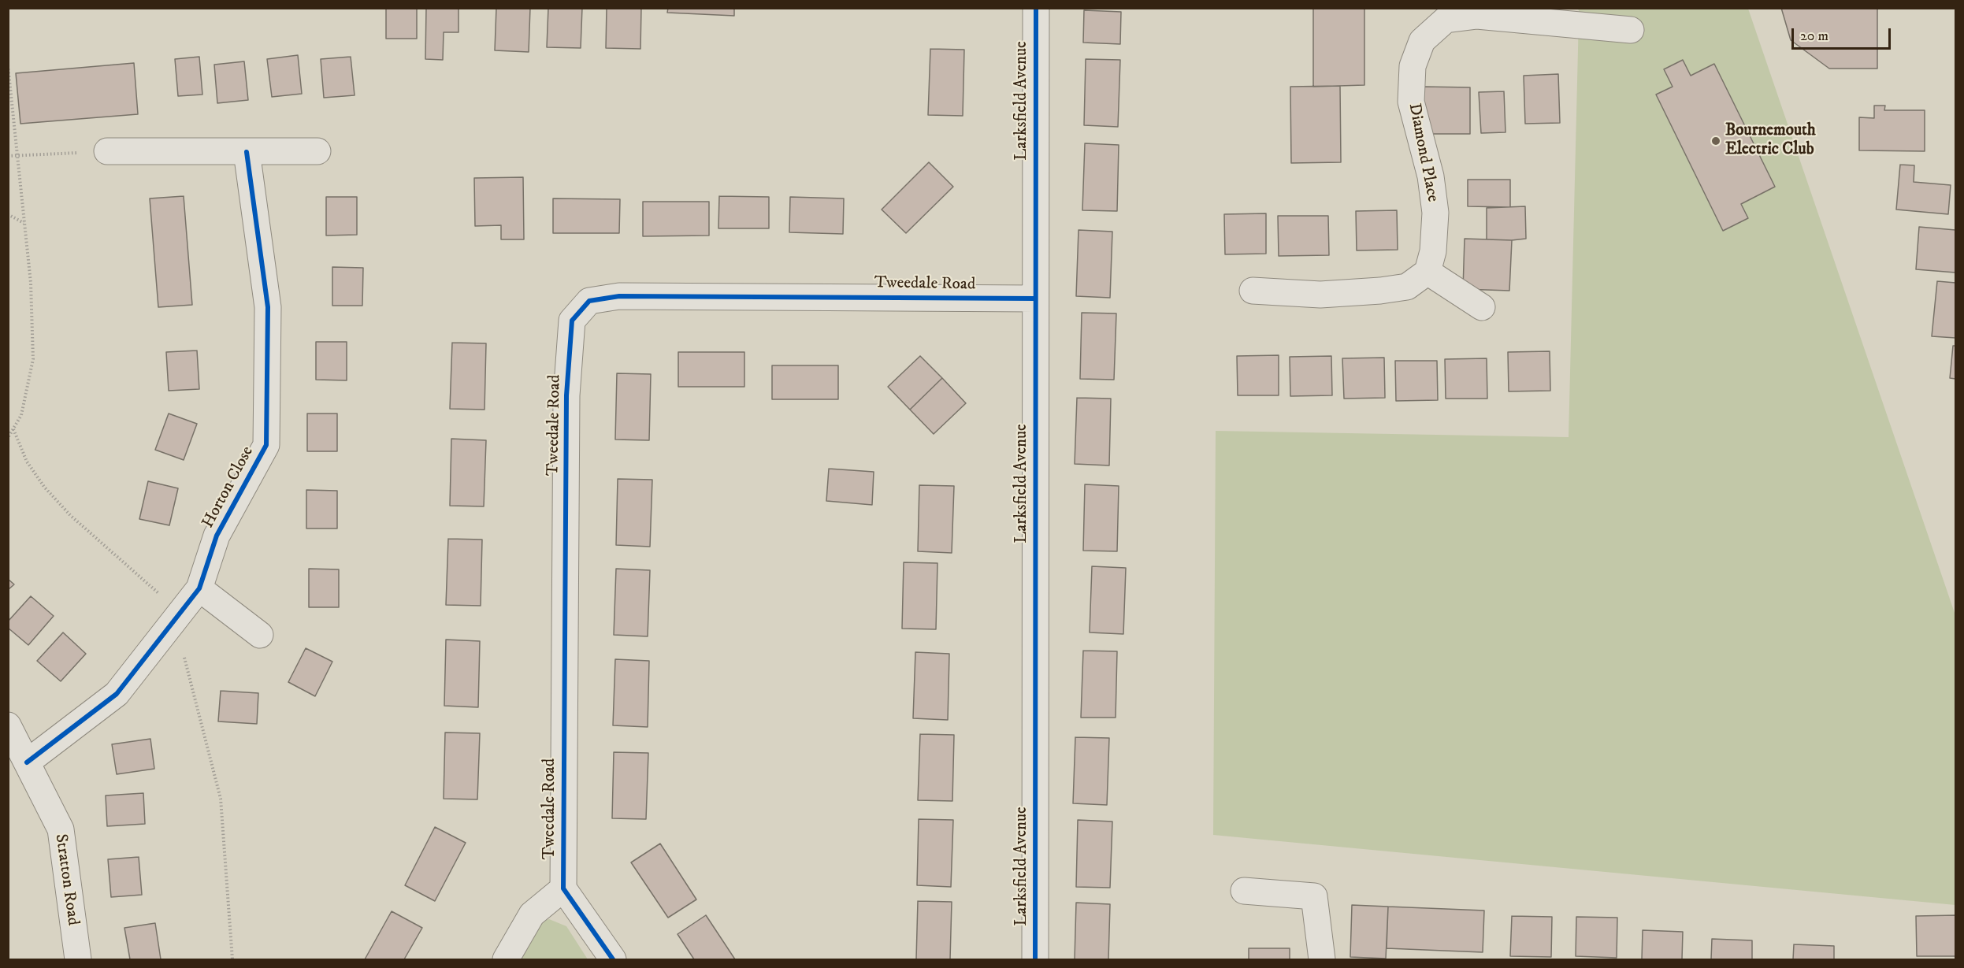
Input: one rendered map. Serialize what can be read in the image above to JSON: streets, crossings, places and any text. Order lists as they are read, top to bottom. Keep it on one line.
{"streets":{"street":["Larksfield Avenue","Diamond Place","Tweedale Road","Horton Close","Stratton Road"]},"crossings":[["Larksfield Avenue","Tweedale Road"],["Horton Close","Stratton Road"]],"places":["Bournemouth Electric Club"],"scale_bar":"20 m"}
